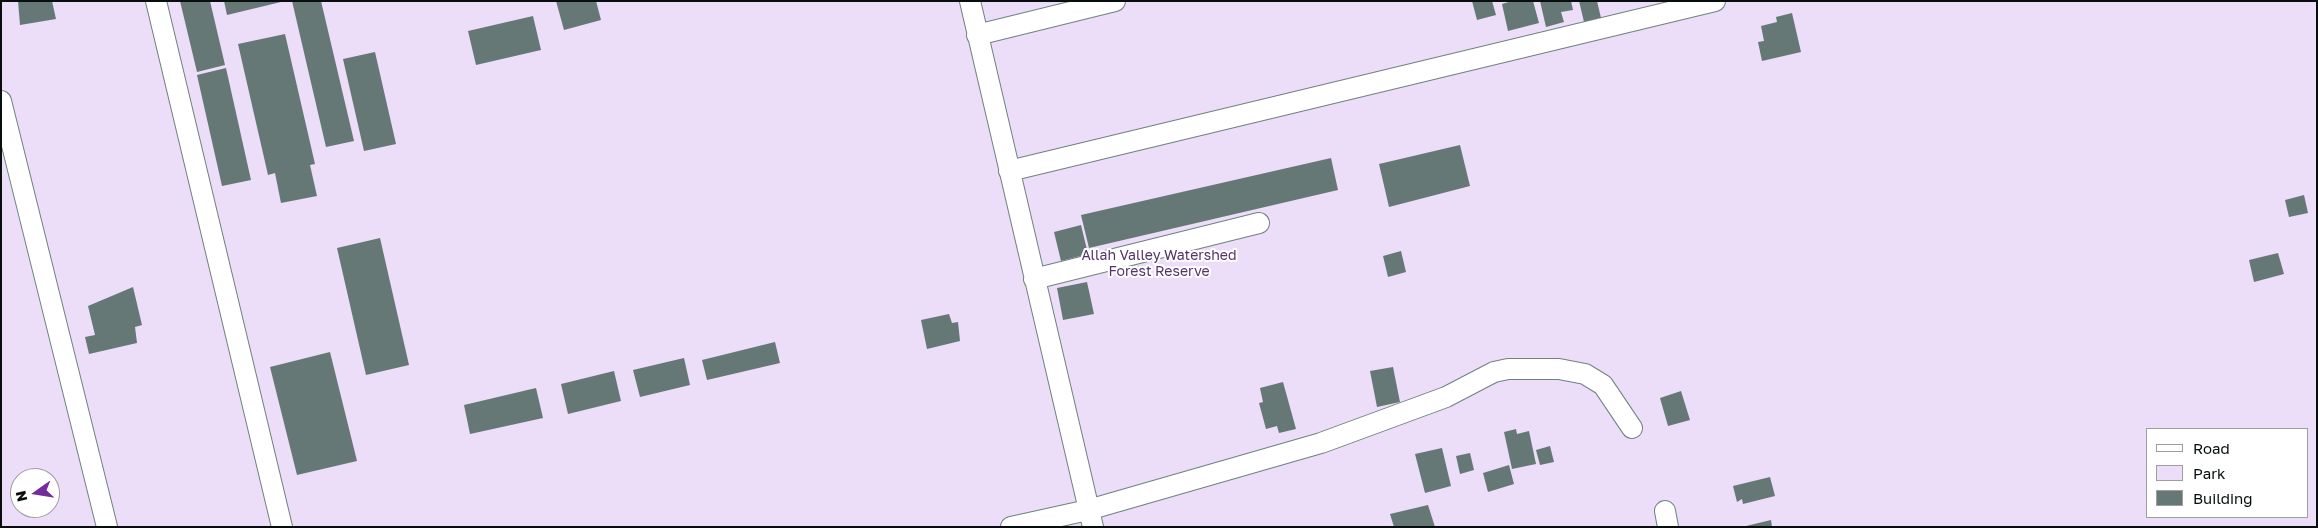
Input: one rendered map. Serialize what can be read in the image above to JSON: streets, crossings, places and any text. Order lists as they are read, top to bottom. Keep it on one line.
{"parks":["Allah Valley Watershed Forest Reserve"],"legend":["Road","Park","Building"],"north":"left"}
